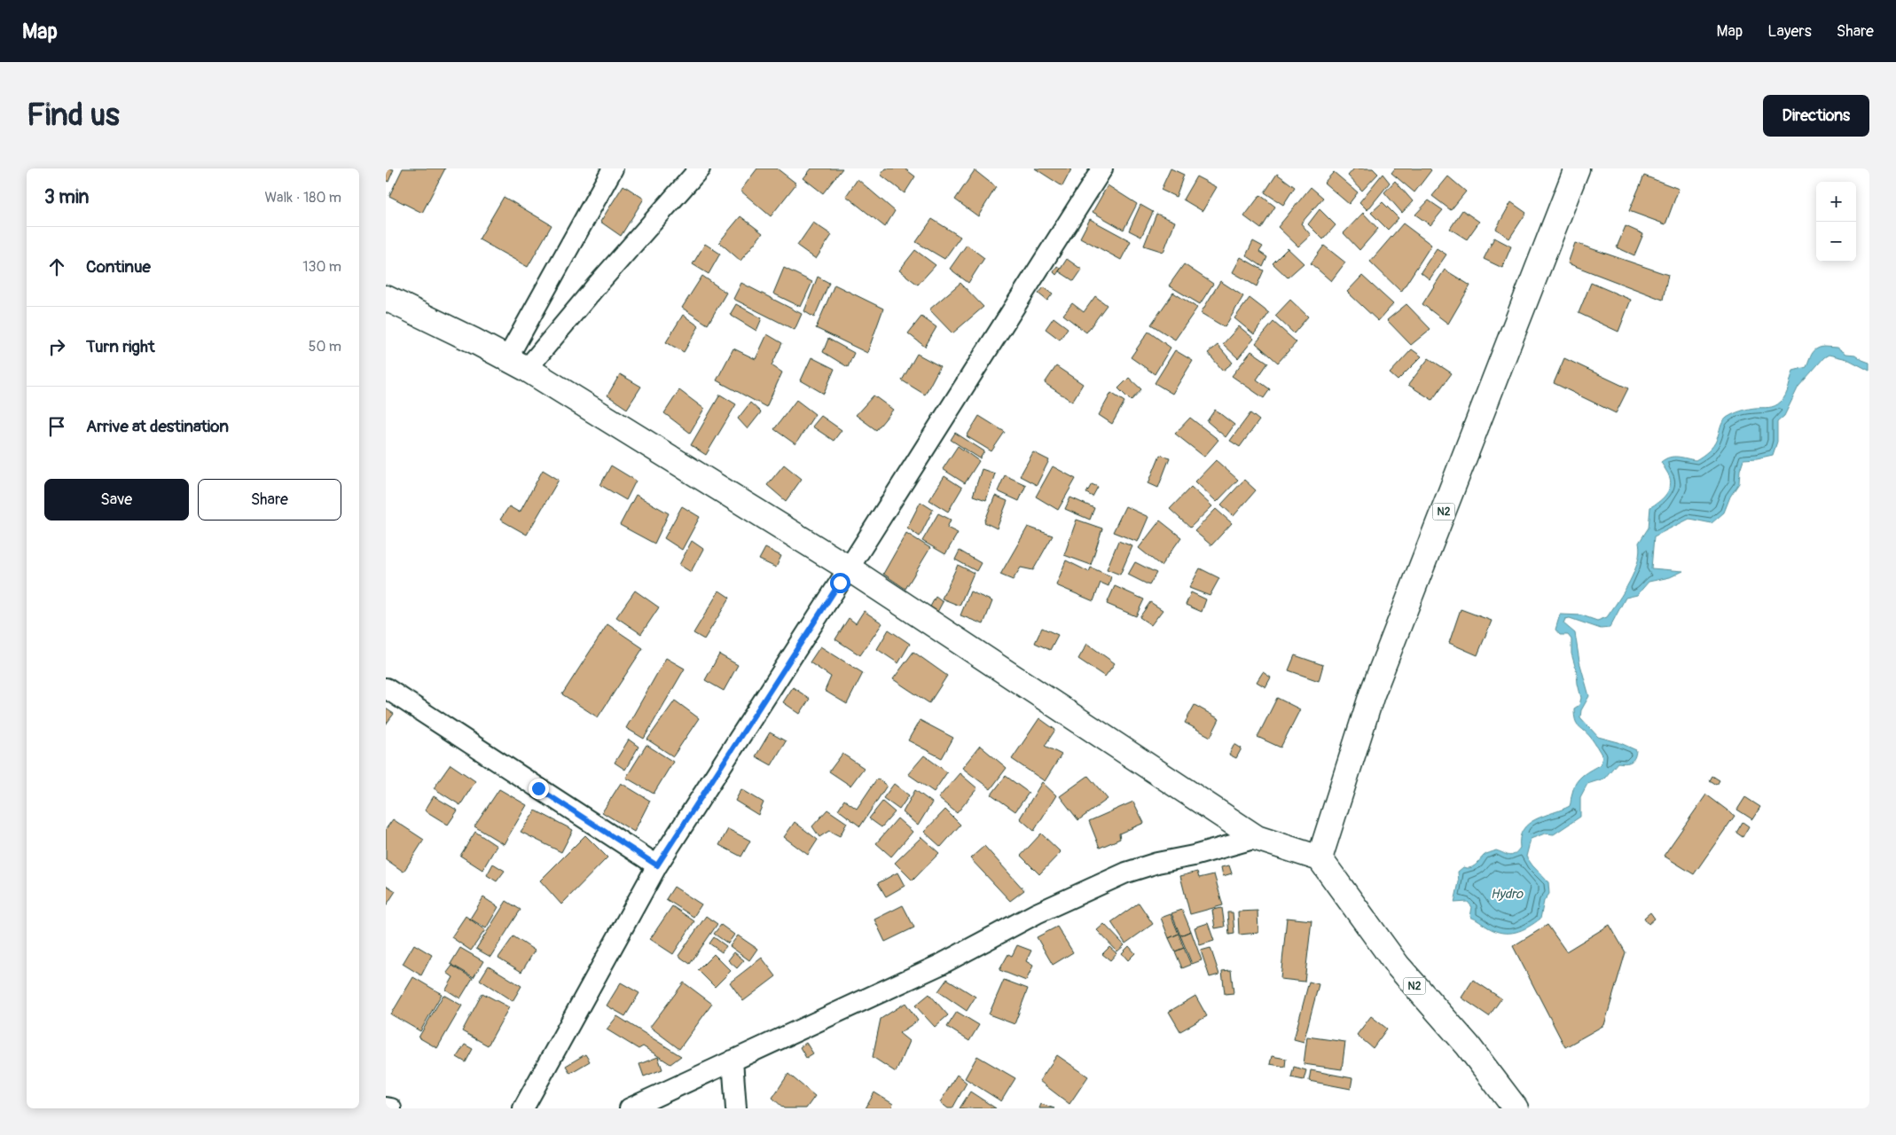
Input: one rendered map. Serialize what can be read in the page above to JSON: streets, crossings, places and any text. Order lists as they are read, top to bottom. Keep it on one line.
{"streets":{"highway":["N2"]},"water":["Hydro"],"page":{"header":"Map","nav":["Map","Layers","Share"],"buttons":["Directions",["Save","Share"]],"title":"Find us","heading":["3 min","Walk · 180 m"],"map_buttons":["+","−"],"list":[["Continue","130 m"],["Turn right","50 m"],"Arrive at destination"]}}
